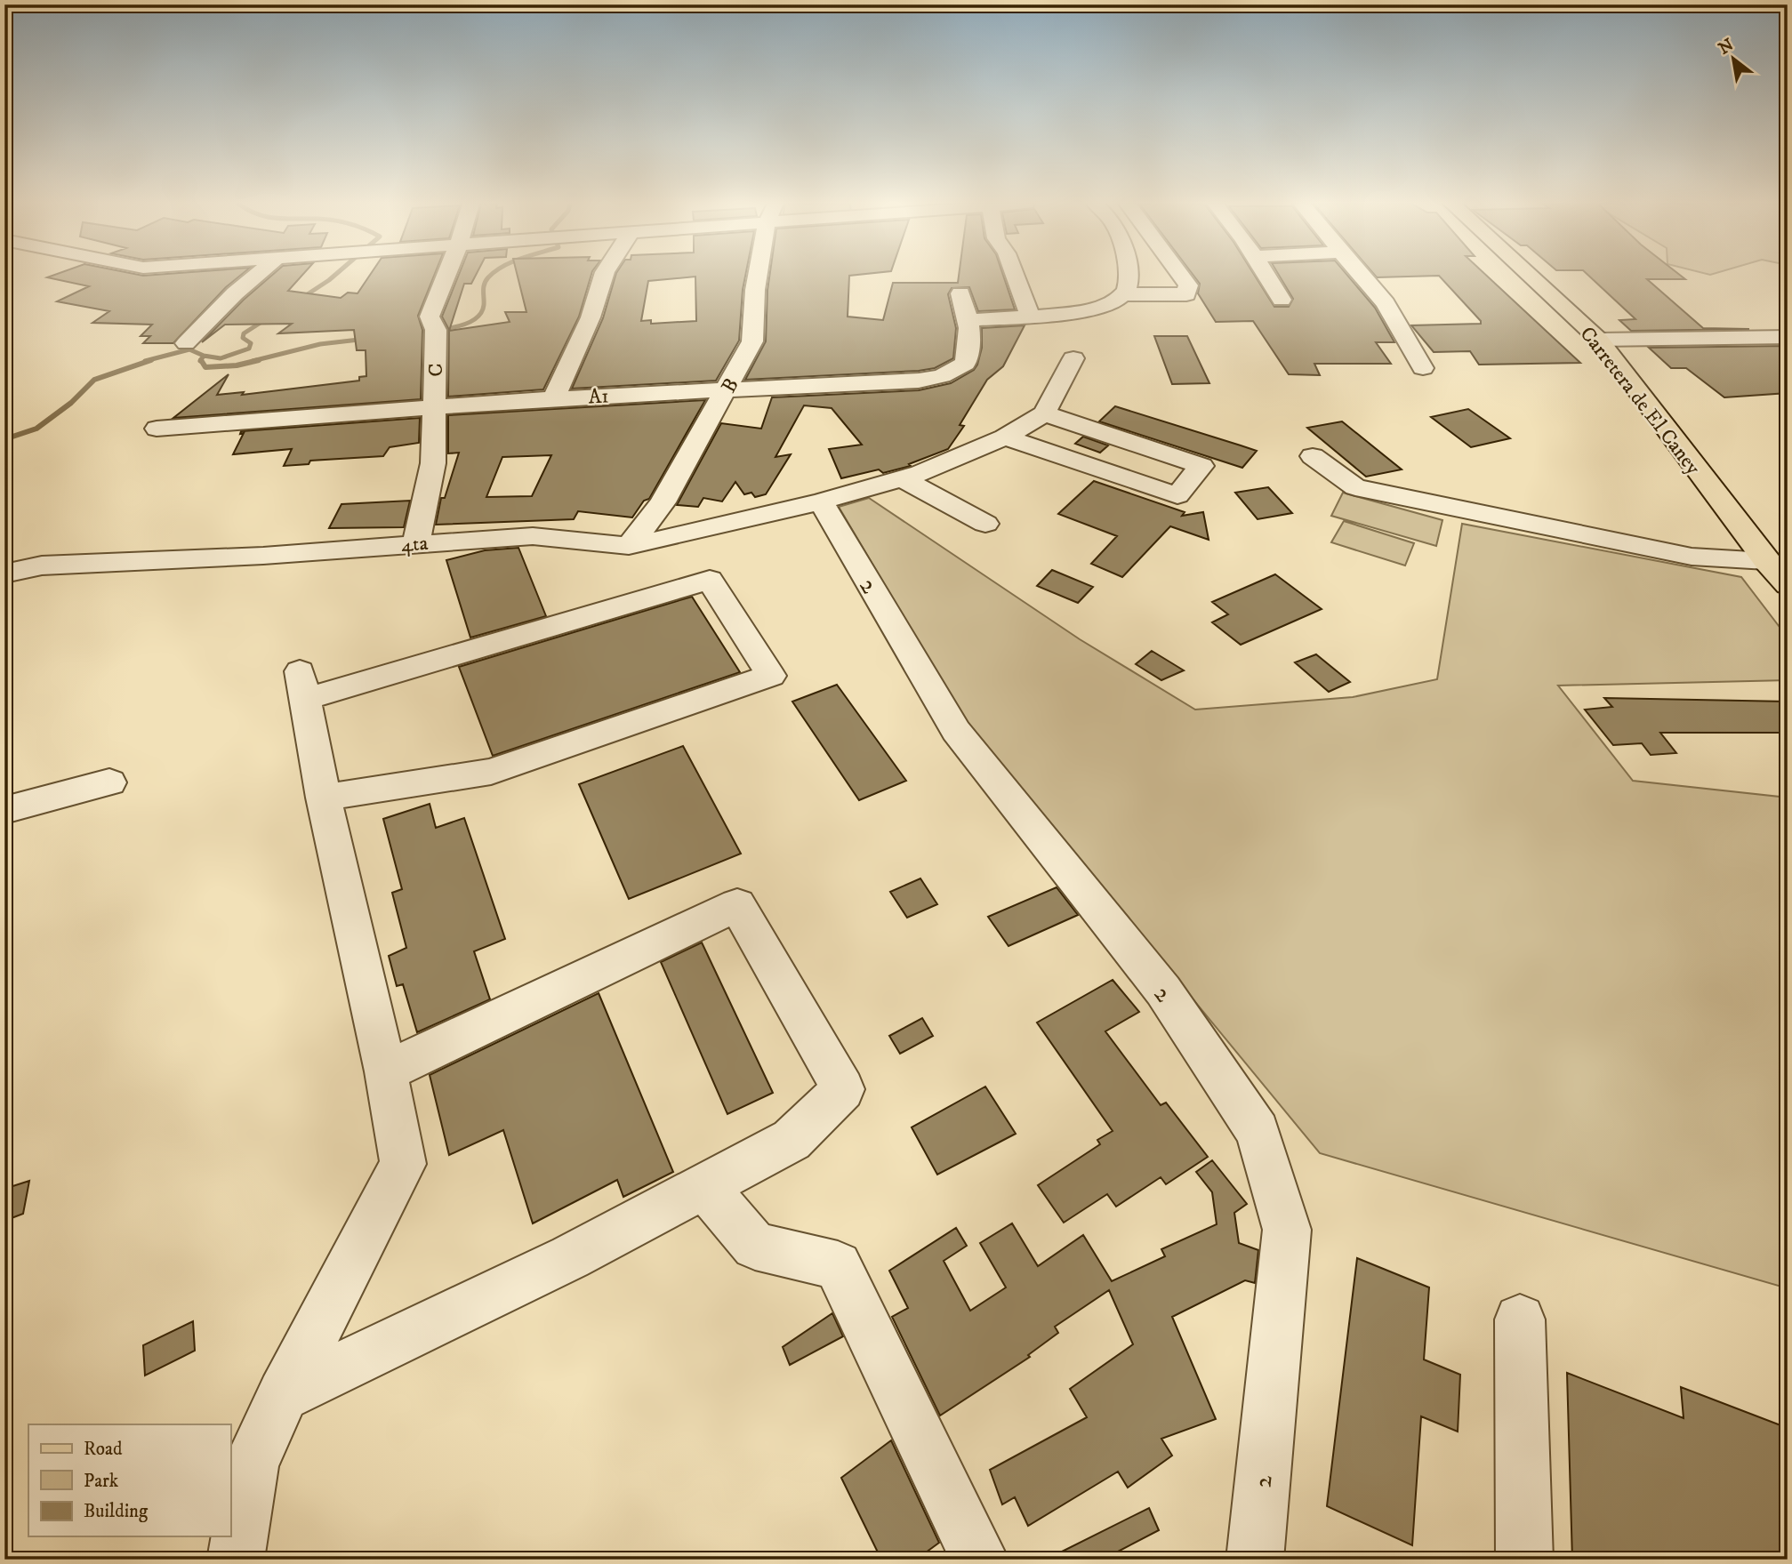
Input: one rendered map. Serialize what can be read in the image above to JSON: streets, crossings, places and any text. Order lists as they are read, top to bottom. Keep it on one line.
{"streets":{"main road":["Carretera de El Caney"],"street":["C","B","A1","4ta","2"]},"crossings":[["C","A1"],["C","4ta"],["B","A1"],["B","4ta"],["4ta","2"]],"legend":["Road","Park","Building"],"north":"top left"}
